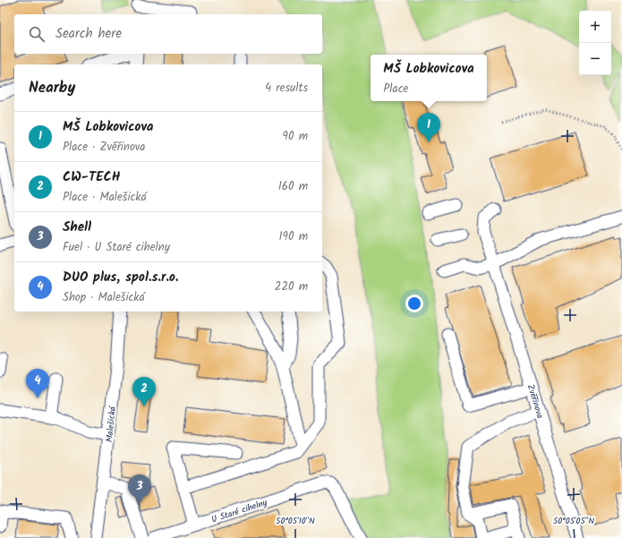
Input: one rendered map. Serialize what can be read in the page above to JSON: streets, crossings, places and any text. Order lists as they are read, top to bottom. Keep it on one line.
{"streets":{"street":["Zvěřinova","Malešická","U Staré cihelny"]},"page":{"map_buttons":["+","−"],"search":"Search here","popup":["MŠ Lobkovicova","Place"],"heading":["Nearby","4 results"],"list":[{"mark":"1","name":"MŠ Lobkovicova","note":"Place · Zvěřinova","value":"90 m"},{"mark":"2","name":"CW-TECH","note":"Place · Malešická","value":"160 m"},{"mark":"3","name":"Shell","note":"Fuel · U Staré cihelny","value":"190 m"},{"mark":"4","name":"DUO plus, spol.s.r.o.","note":"Shop · Malešická","value":"220 m"}],"pins":["1","4","2","3"]},"coordinates":["50°05'10\"N","50°05'05\"N"]}
